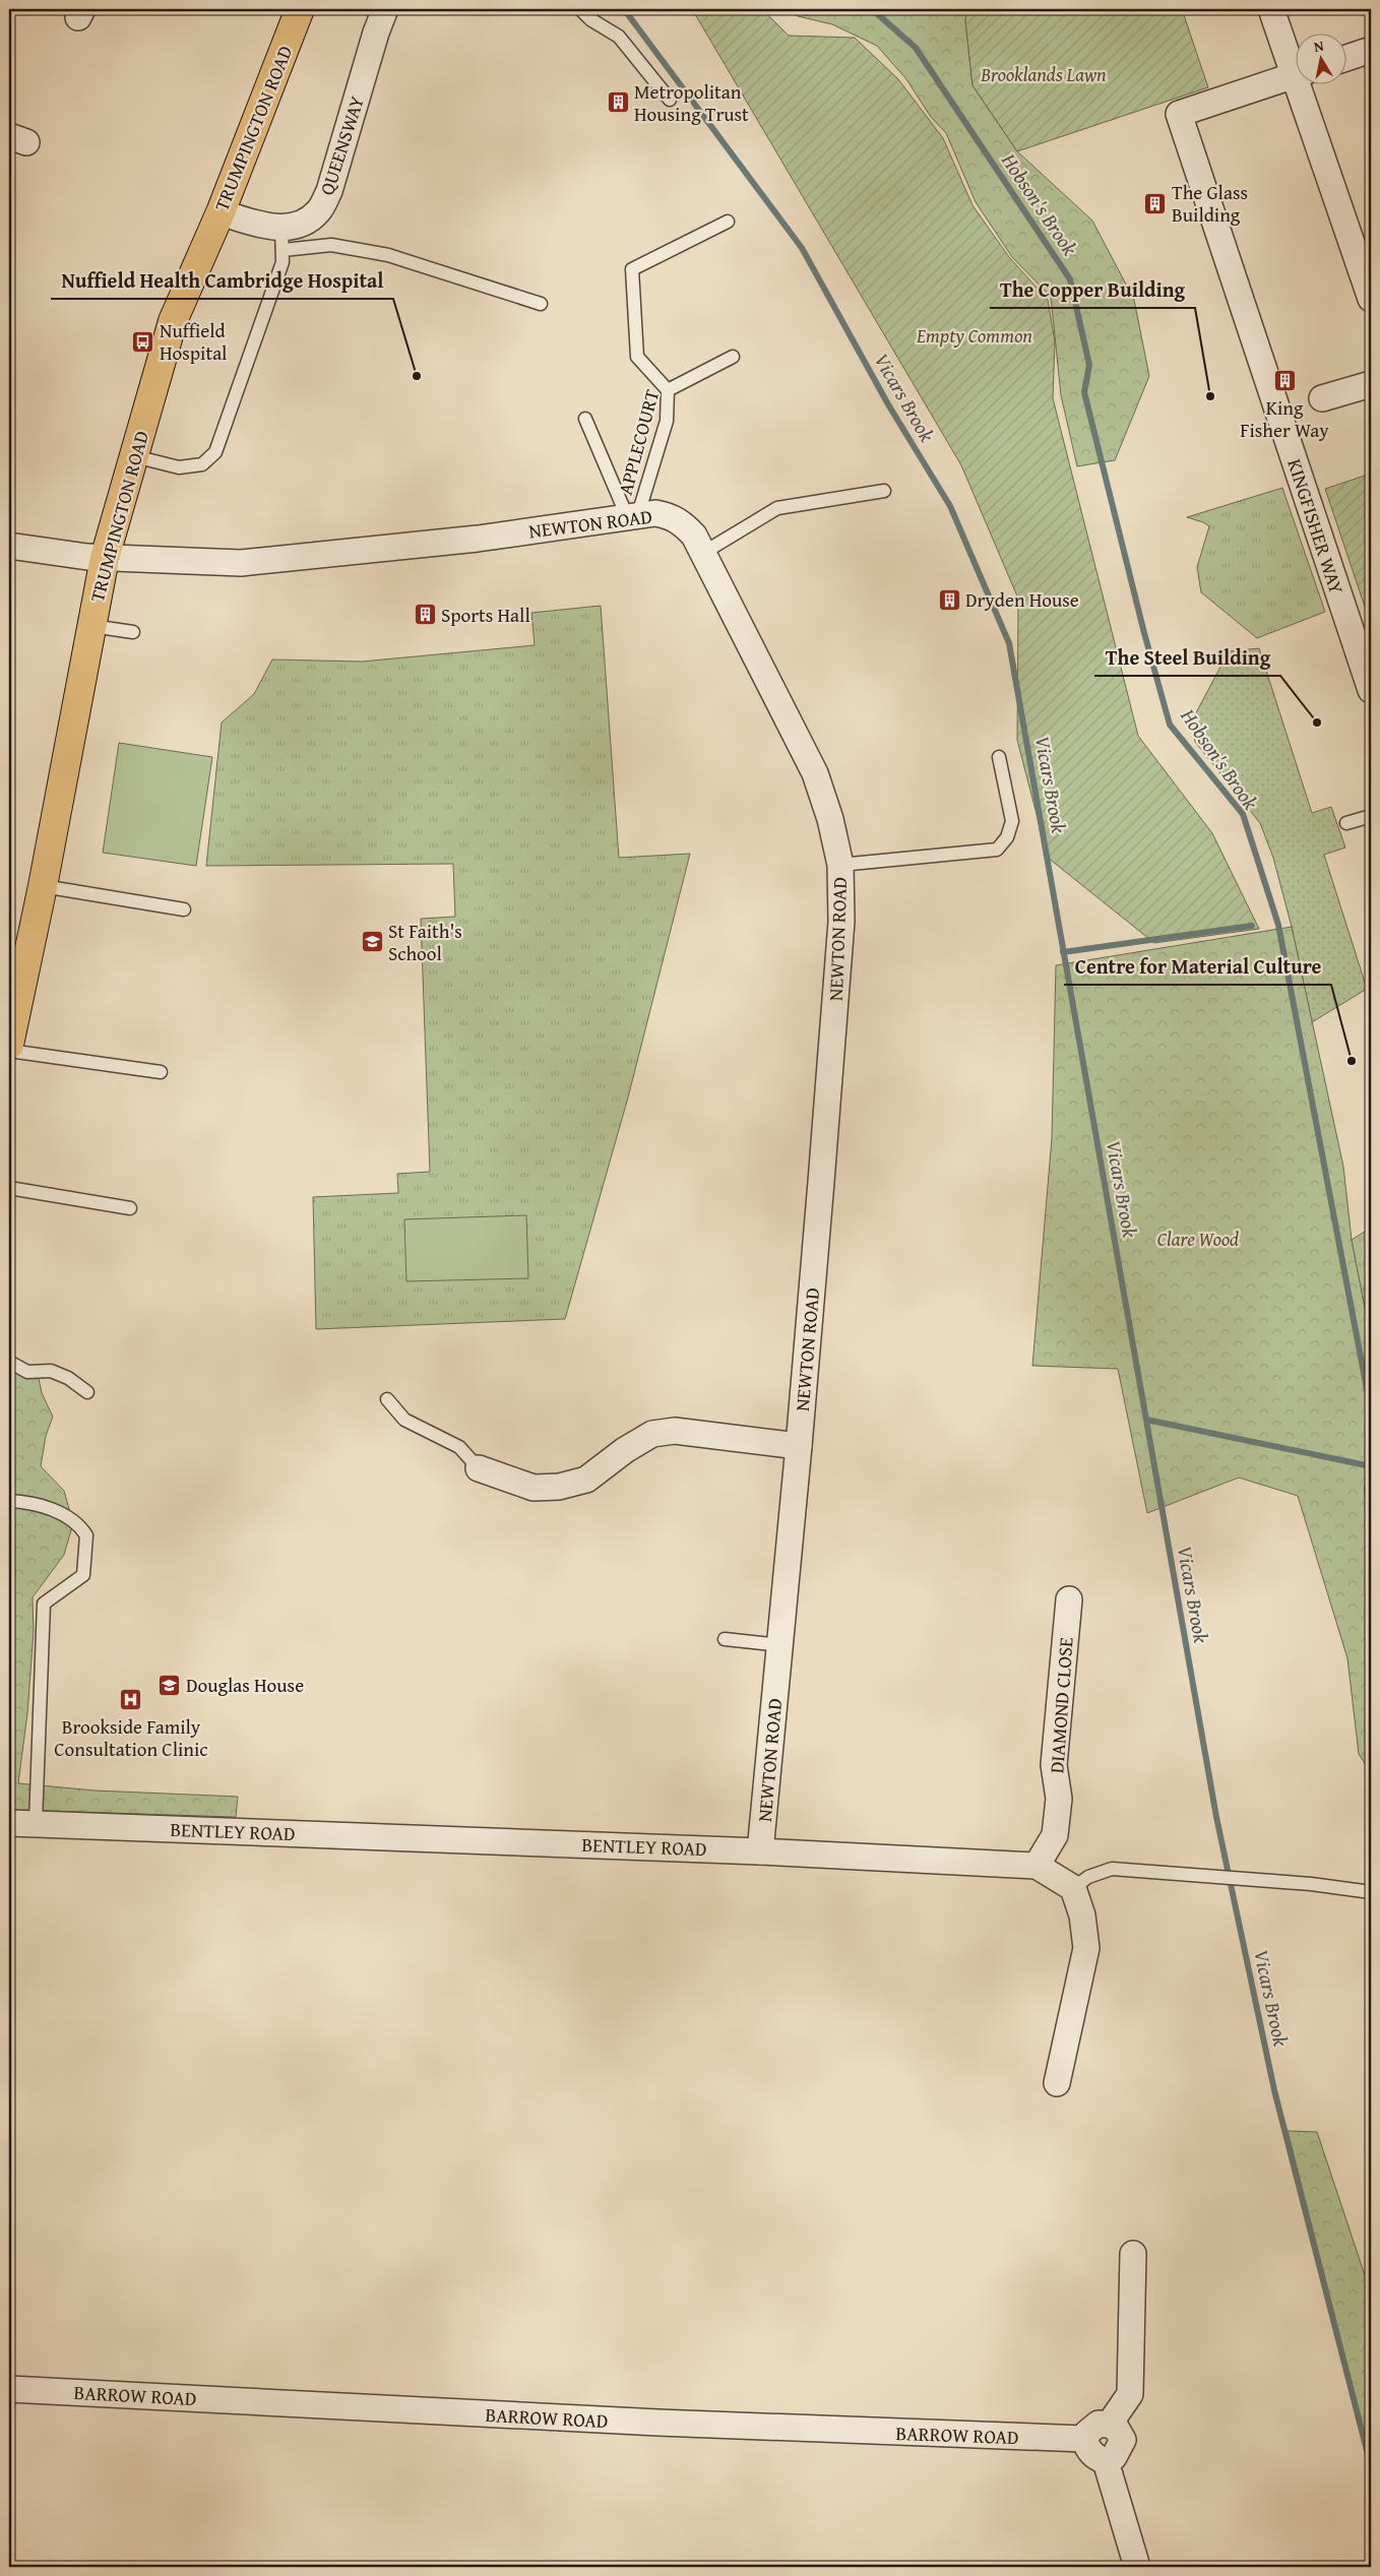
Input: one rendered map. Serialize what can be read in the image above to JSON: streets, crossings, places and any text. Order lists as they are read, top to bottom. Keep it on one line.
{"streets":{"main road":["TRUMPINGTON ROAD"],"street":["QUEENSWAY","NEWTON ROAD","KINGFISHER WAY","DIAMOND CLOSE","BENTLEY ROAD","BARROW ROAD"],"lane":["APPLECOURT"]},"crossings":[["TRUMPINGTON ROAD","QUEENSWAY"],["TRUMPINGTON ROAD","NEWTON ROAD"],["APPLECOURT","NEWTON ROAD"],["NEWTON ROAD","BENTLEY ROAD"],["DIAMOND CLOSE","BENTLEY ROAD"]],"water":["Hobson's Brook","Vicars Brook"],"parks":["Brooklands Lawn","Empty Common","Clare Wood"],"places":{"building":["Metropolitan Housing Trust","The Glass Building","King Fisher Way","Dryden House","Sports Hall"],"bus stop":["Nuffield Hospital"],"other":["Nuffield Health Cambridge Hospital","The Copper Building","The Steel Building","Centre for Material Culture"],"school or university":["St Faith's School","Douglas House"],"hospital":["Brookside Family Consultation Clinic"]},"north":"top"}
